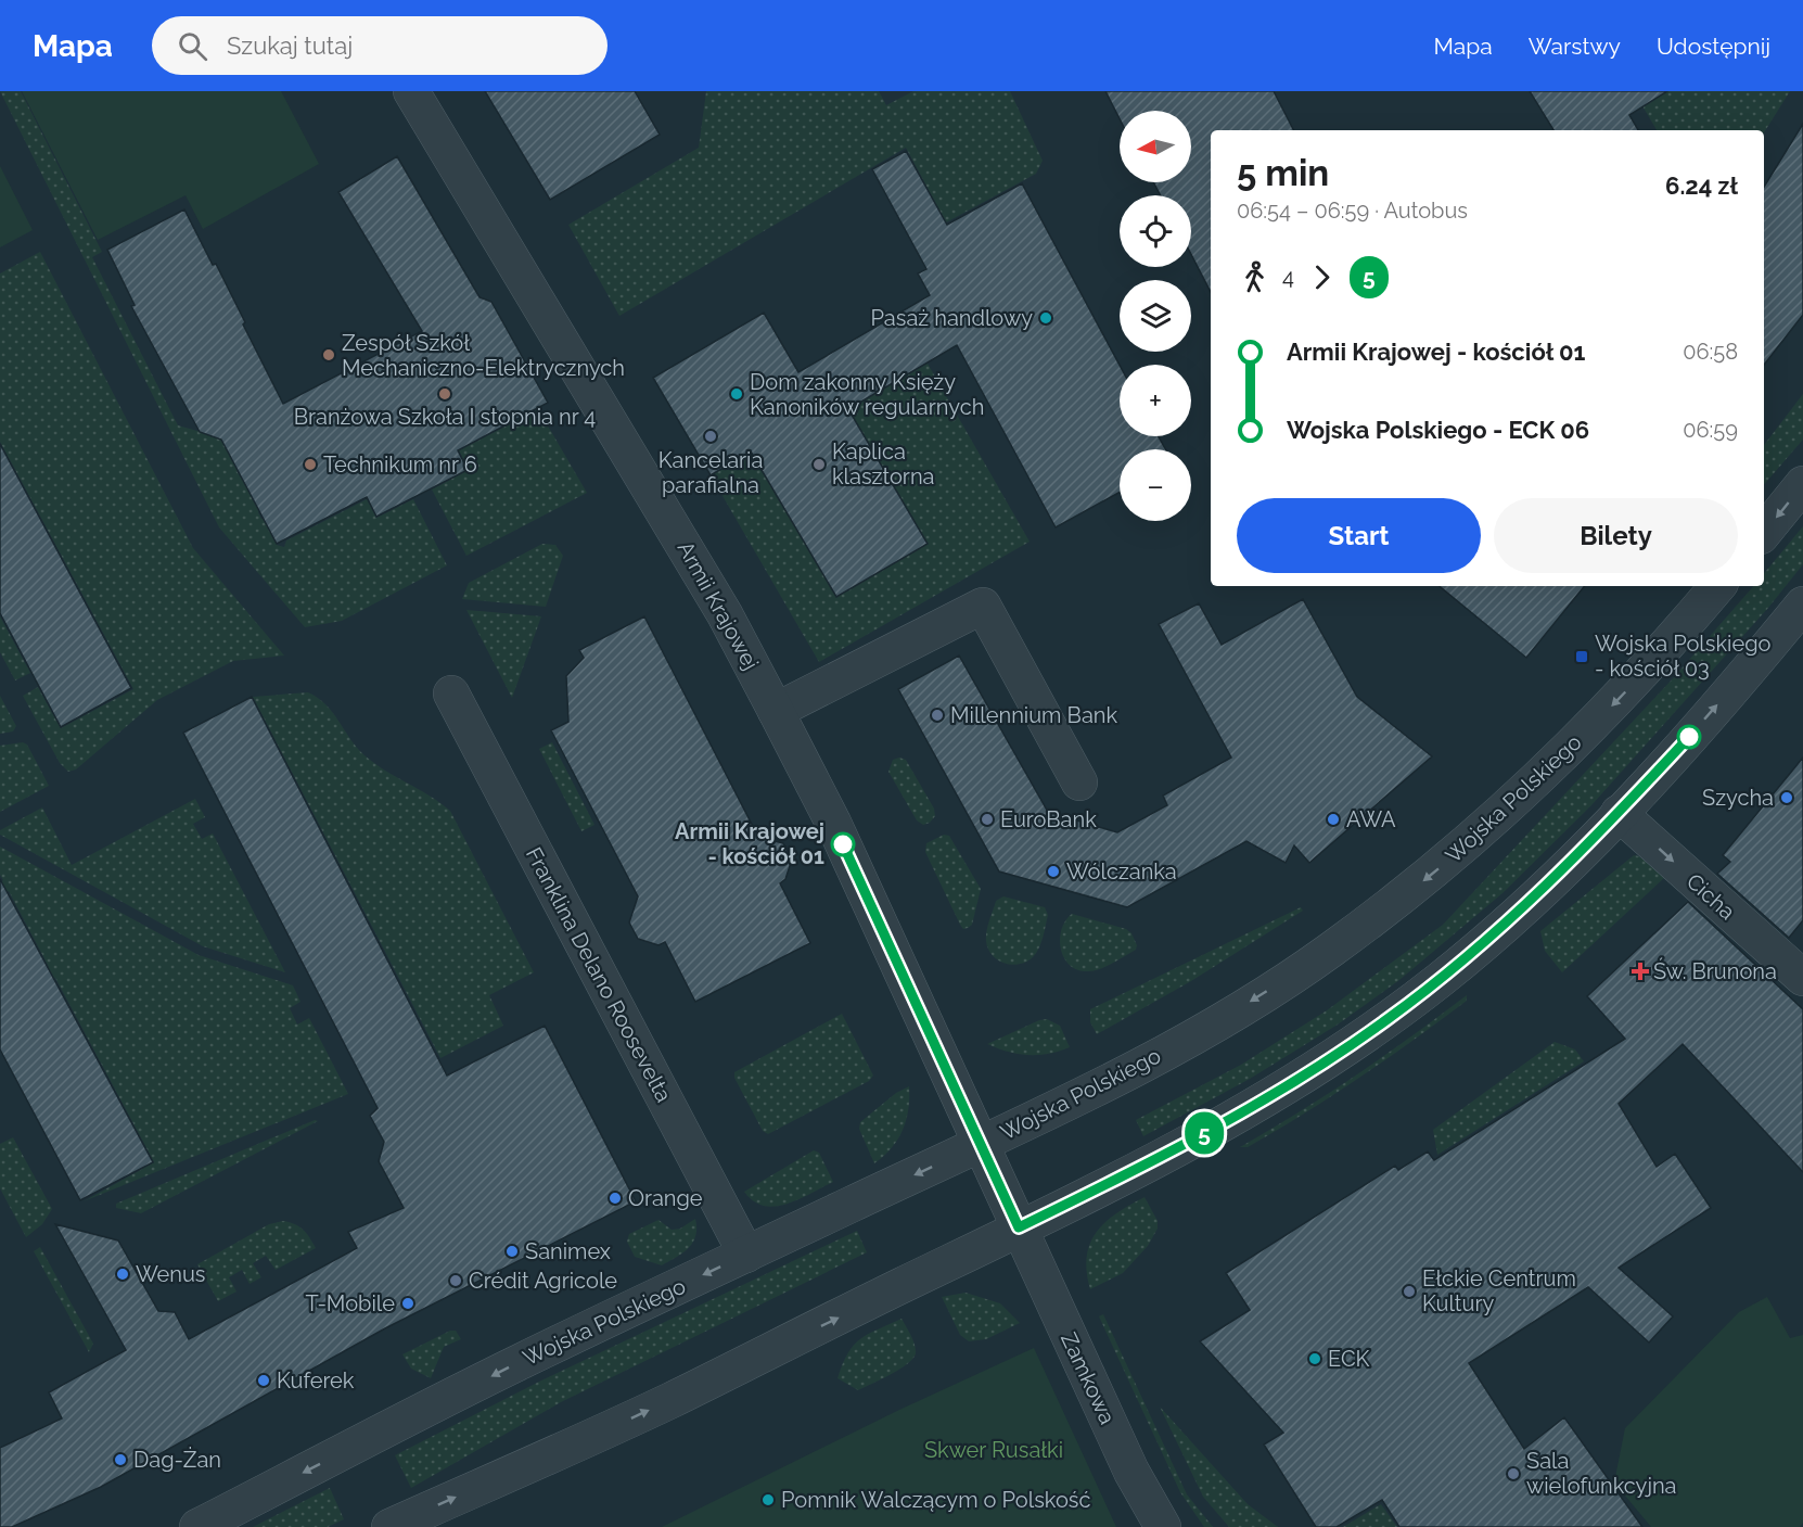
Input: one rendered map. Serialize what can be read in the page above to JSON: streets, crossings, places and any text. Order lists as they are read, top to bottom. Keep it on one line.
{"streets":{"street":["Armii Krajowej","Wojska Polskiego","Cicha","Franklina Delano Roosevelta","Zamkowa"]},"crossings":[["Armii Krajowej","Wojska Polskiego"],["Armii Krajowej","Zamkowa"],["Wojska Polskiego","Franklina Delano Roosevelta"],["Wojska Polskiego","Zamkowa"]],"one_way":["Cicha"],"parks":["Skwer Rusałki"],"places":{"other":["Pasaż handlowy","Zespół Szkół Mechaniczno-Elektrycznych","Branżowa Szkoła I stopnia nr 4","Dom zakonny Księży Kanoników regularnych","Kancelaria parafialna","Technikum nr 6","Kaplica klasztorna","Millennium Bank","Szycha","EuroBank","AWA","Armii Krajowej - kościół 01","Wólczanka","Orange","Sanimex","Wenus","Crédit Agricole","Ełckie Centrum Kultury","T-Mobile","ECK","Kuferek","Dag-Żan","Sala wielofunkcyjna","Pomnik Walczącym o Polskość"],"transit":["Wojska Polskiego - kościół 03"],"health":["Św. Brunona"]},"lines":["bus line 5"],"north":"left","page":{"header":"Mapa","search":"Szukaj tutaj","nav":["Mapa","Warstwy","Udostępnij"],"on_map":"5","map_buttons":["+","−"],"heading":["5 min","06:54 – 06:59 · Autobus","6.24 zł"],"legs":["4","5"],"list":[{"name":"Armii Krajowej - kościół 01","value":"06:58"},{"name":"Wojska Polskiego - ECK 06","value":"06:59"}],"buttons":["Start","Bilety"]}}
